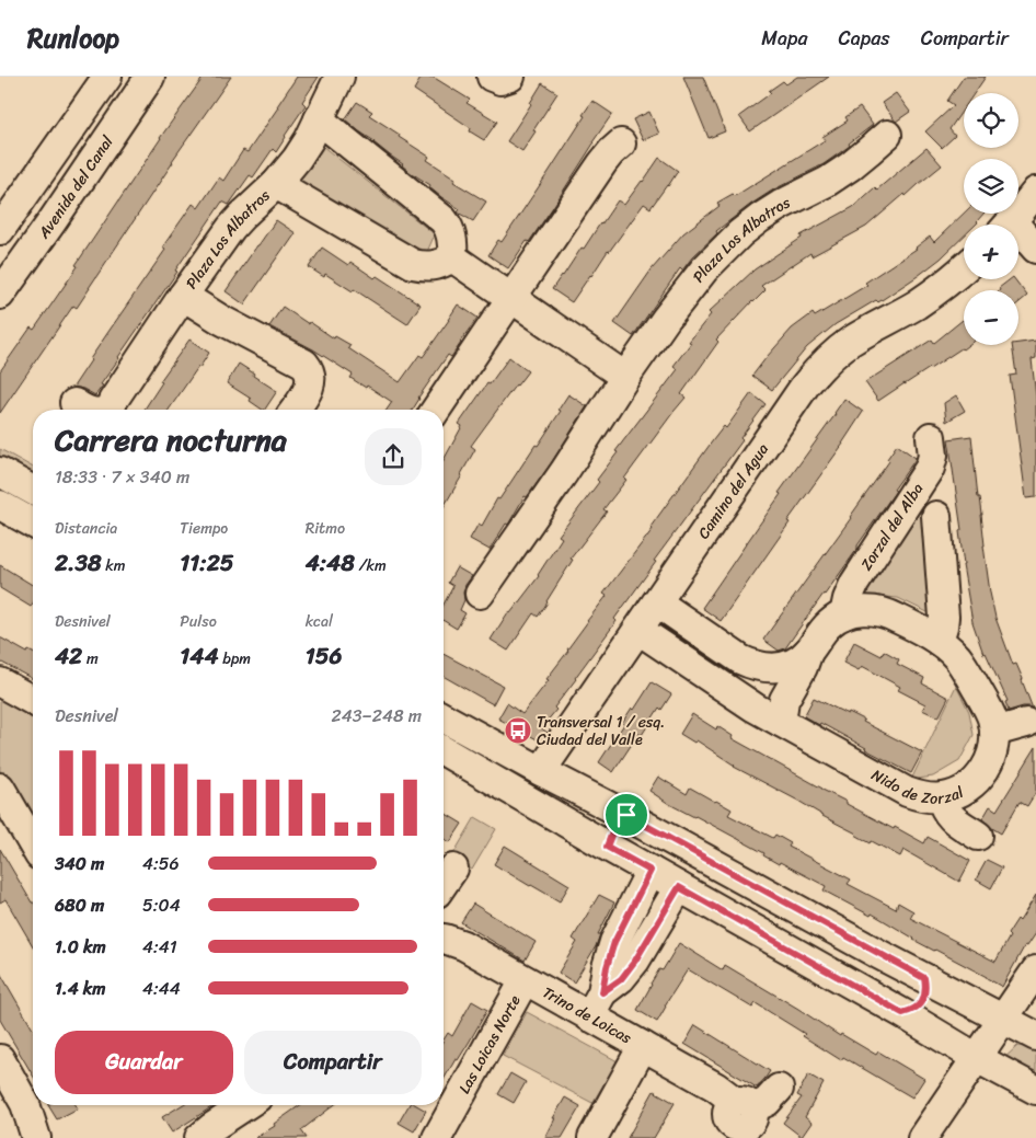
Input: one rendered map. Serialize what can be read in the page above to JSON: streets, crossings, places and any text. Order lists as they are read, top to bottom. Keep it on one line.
{"streets":{"street":["Avenida del Canal","Plaza Los Albatros","Camino del Agua","Zorzal del Alba","Nido de Zorzal","Trino de Loicas","Las Loicas Norte"]},"crossings":[["Camino del Agua","Nido de Zorzal"],["Zorzal del Alba","Nido de Zorzal"],["Trino de Loicas","Las Loicas Norte"]],"places":{"bus stop":["Transversal 1 / esq. Ciudad del Valle"]},"page":{"header":"Runloop","nav":["Mapa","Capas","Compartir"],"map_buttons":["+","−"],"heading":["Carrera nocturna","18:33 · 7 × 340 m"],"stats":[["Distancia","2.38 km"],["Tiempo","11:25"],["Ritmo","4:48 /km"],["Desnivel","42 m"],["Pulso","144 bpm"],["kcal","156"]],"chart":["Desnivel","243–248 m"],"list":[{"name":"340 m","note":"4:56"},{"name":"680 m","note":"5:04"},{"name":"1.0 km","note":"4:41"},{"name":"1.4 km","note":"4:44"}],"buttons":["Guardar","Compartir"]}}
